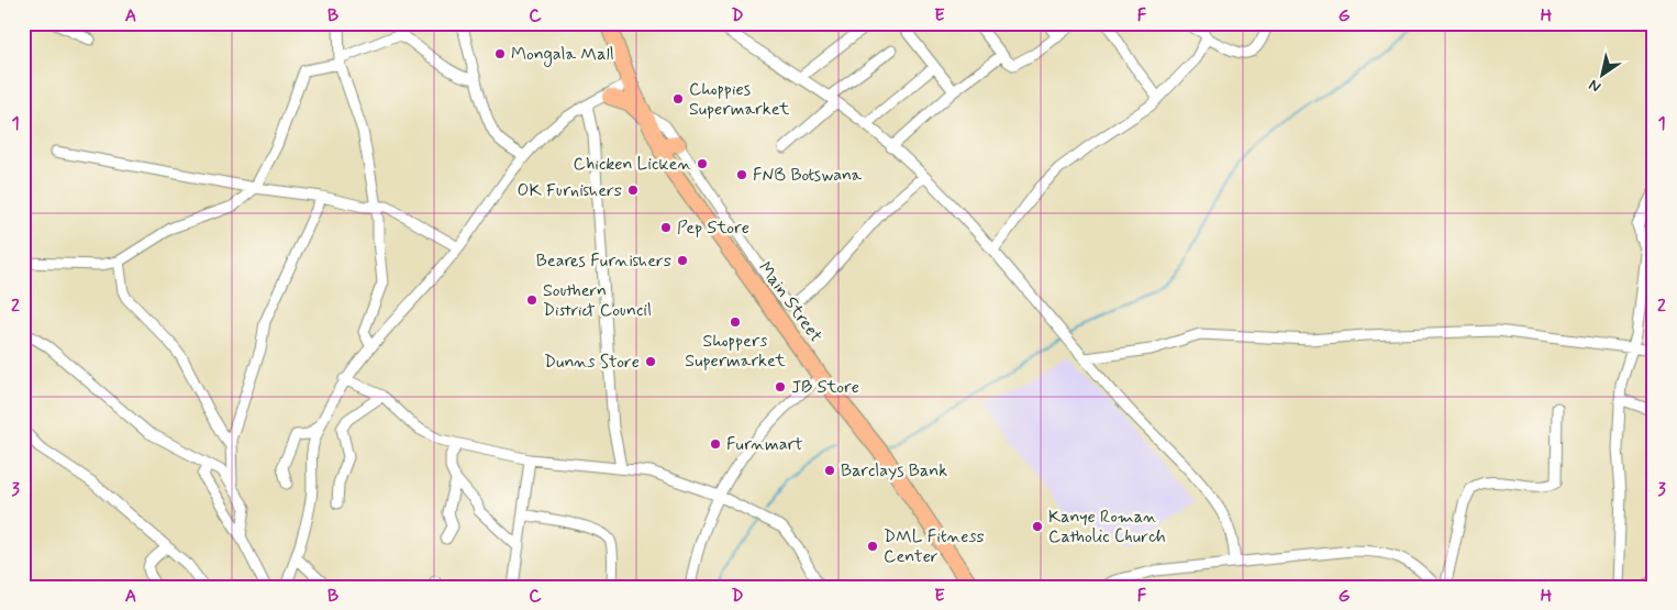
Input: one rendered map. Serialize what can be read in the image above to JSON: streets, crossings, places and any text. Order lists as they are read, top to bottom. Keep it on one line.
{"streets":{"highway":["Main Street"]},"places":["Mongala Mall","Choppies Supermarket","Chicken Licken","FNB Botswana","OK Furnishers","Pep Store","Beares Furnishers","Southern District Council","Shoppers Supermarket","Dunns Store","JB Store","Furnmart","Barclays Bank","Kanye Roman Catholic Church","DML Fitness Center"],"north":"bottom left","grid":{"columns":["A","B","C","D","E","F","G","H"],"rows":["1","2","3"]}}
